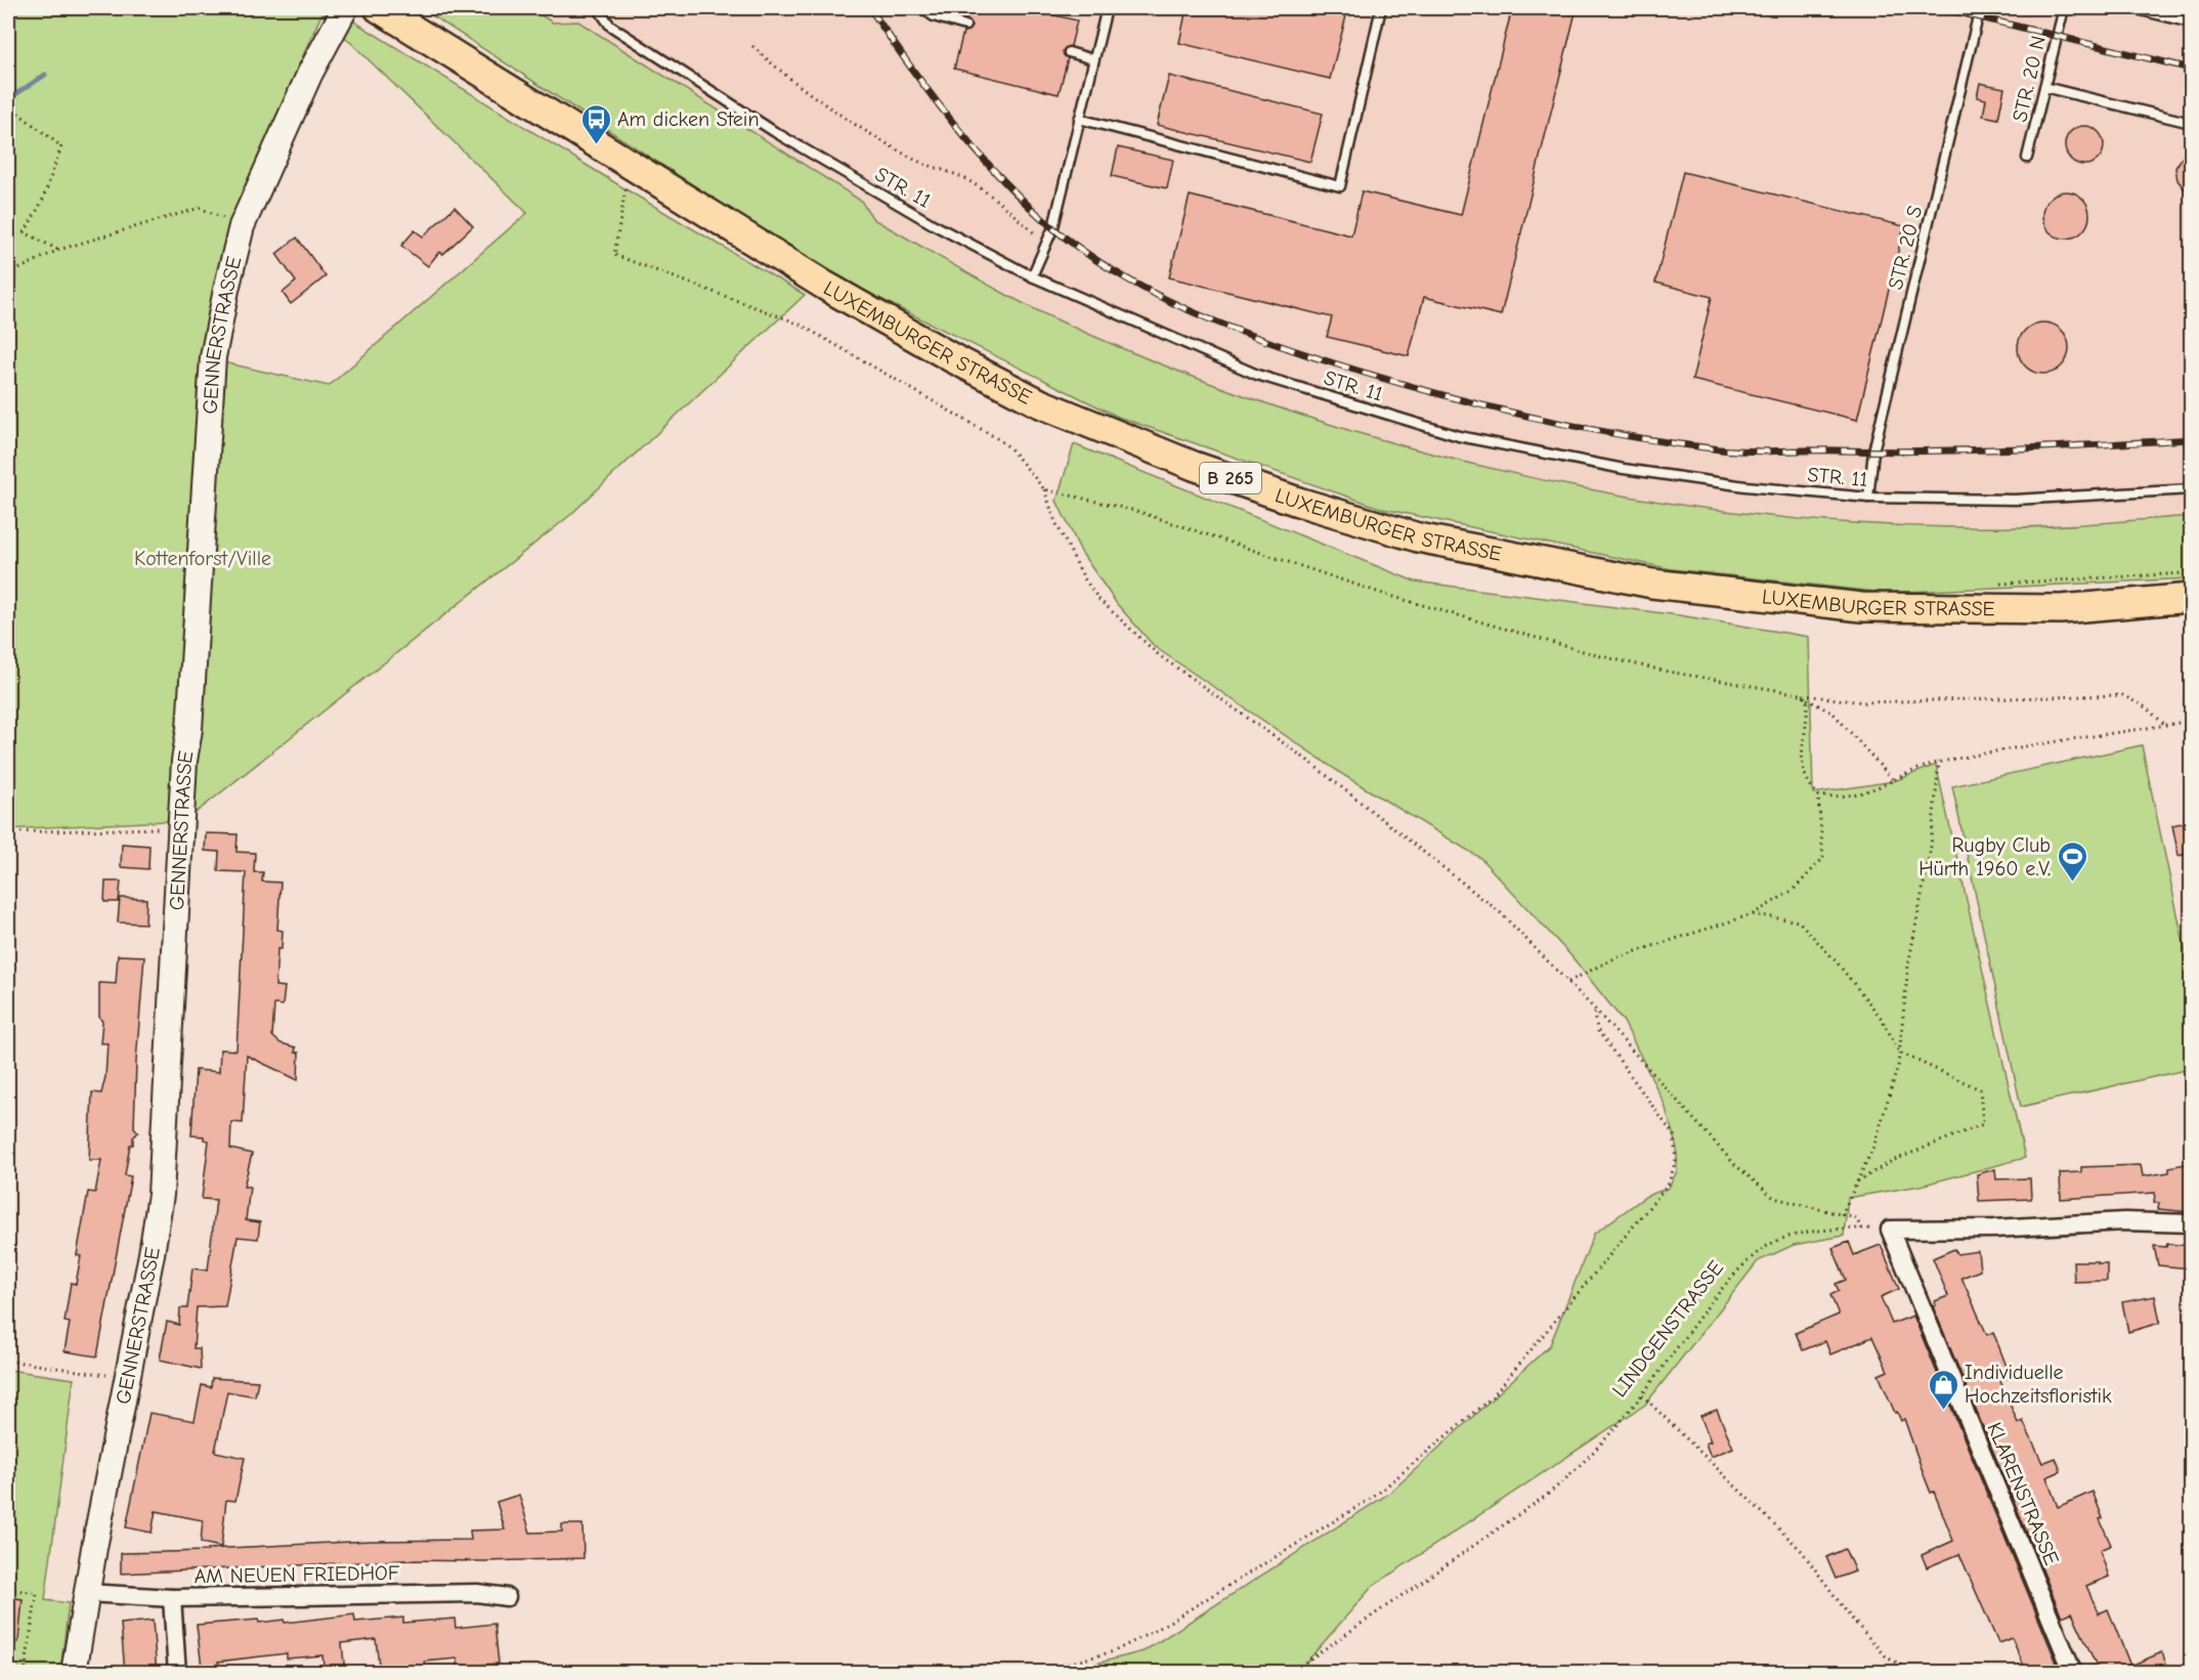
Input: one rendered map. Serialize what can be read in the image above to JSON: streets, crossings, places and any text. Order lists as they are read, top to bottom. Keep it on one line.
{"streets":{"main road":["LUXEMBURGER STRASSE","B 265"],"street":["GENNERSTRASSE","KLARENSTRASSE","AM NEUEN FRIEDHOF"],"lane":["STR. 20 N","STR. 11","STR. 20 S"],"path":["LINDGENSTRASSE"]},"crossings":[["STR. 11","STR. 20 S"],["GENNERSTRASSE","AM NEUEN FRIEDHOF"],["LINDGENSTRASSE","KLARENSTRASSE"]],"parks":["Kottenforst/Ville"],"places":{"bus stop":["Am dicken Stein"],"sports":["Rugby Club Hürth 1960 e.V."],"shop":["Individuelle Hochzeitsfloristik"]}}
